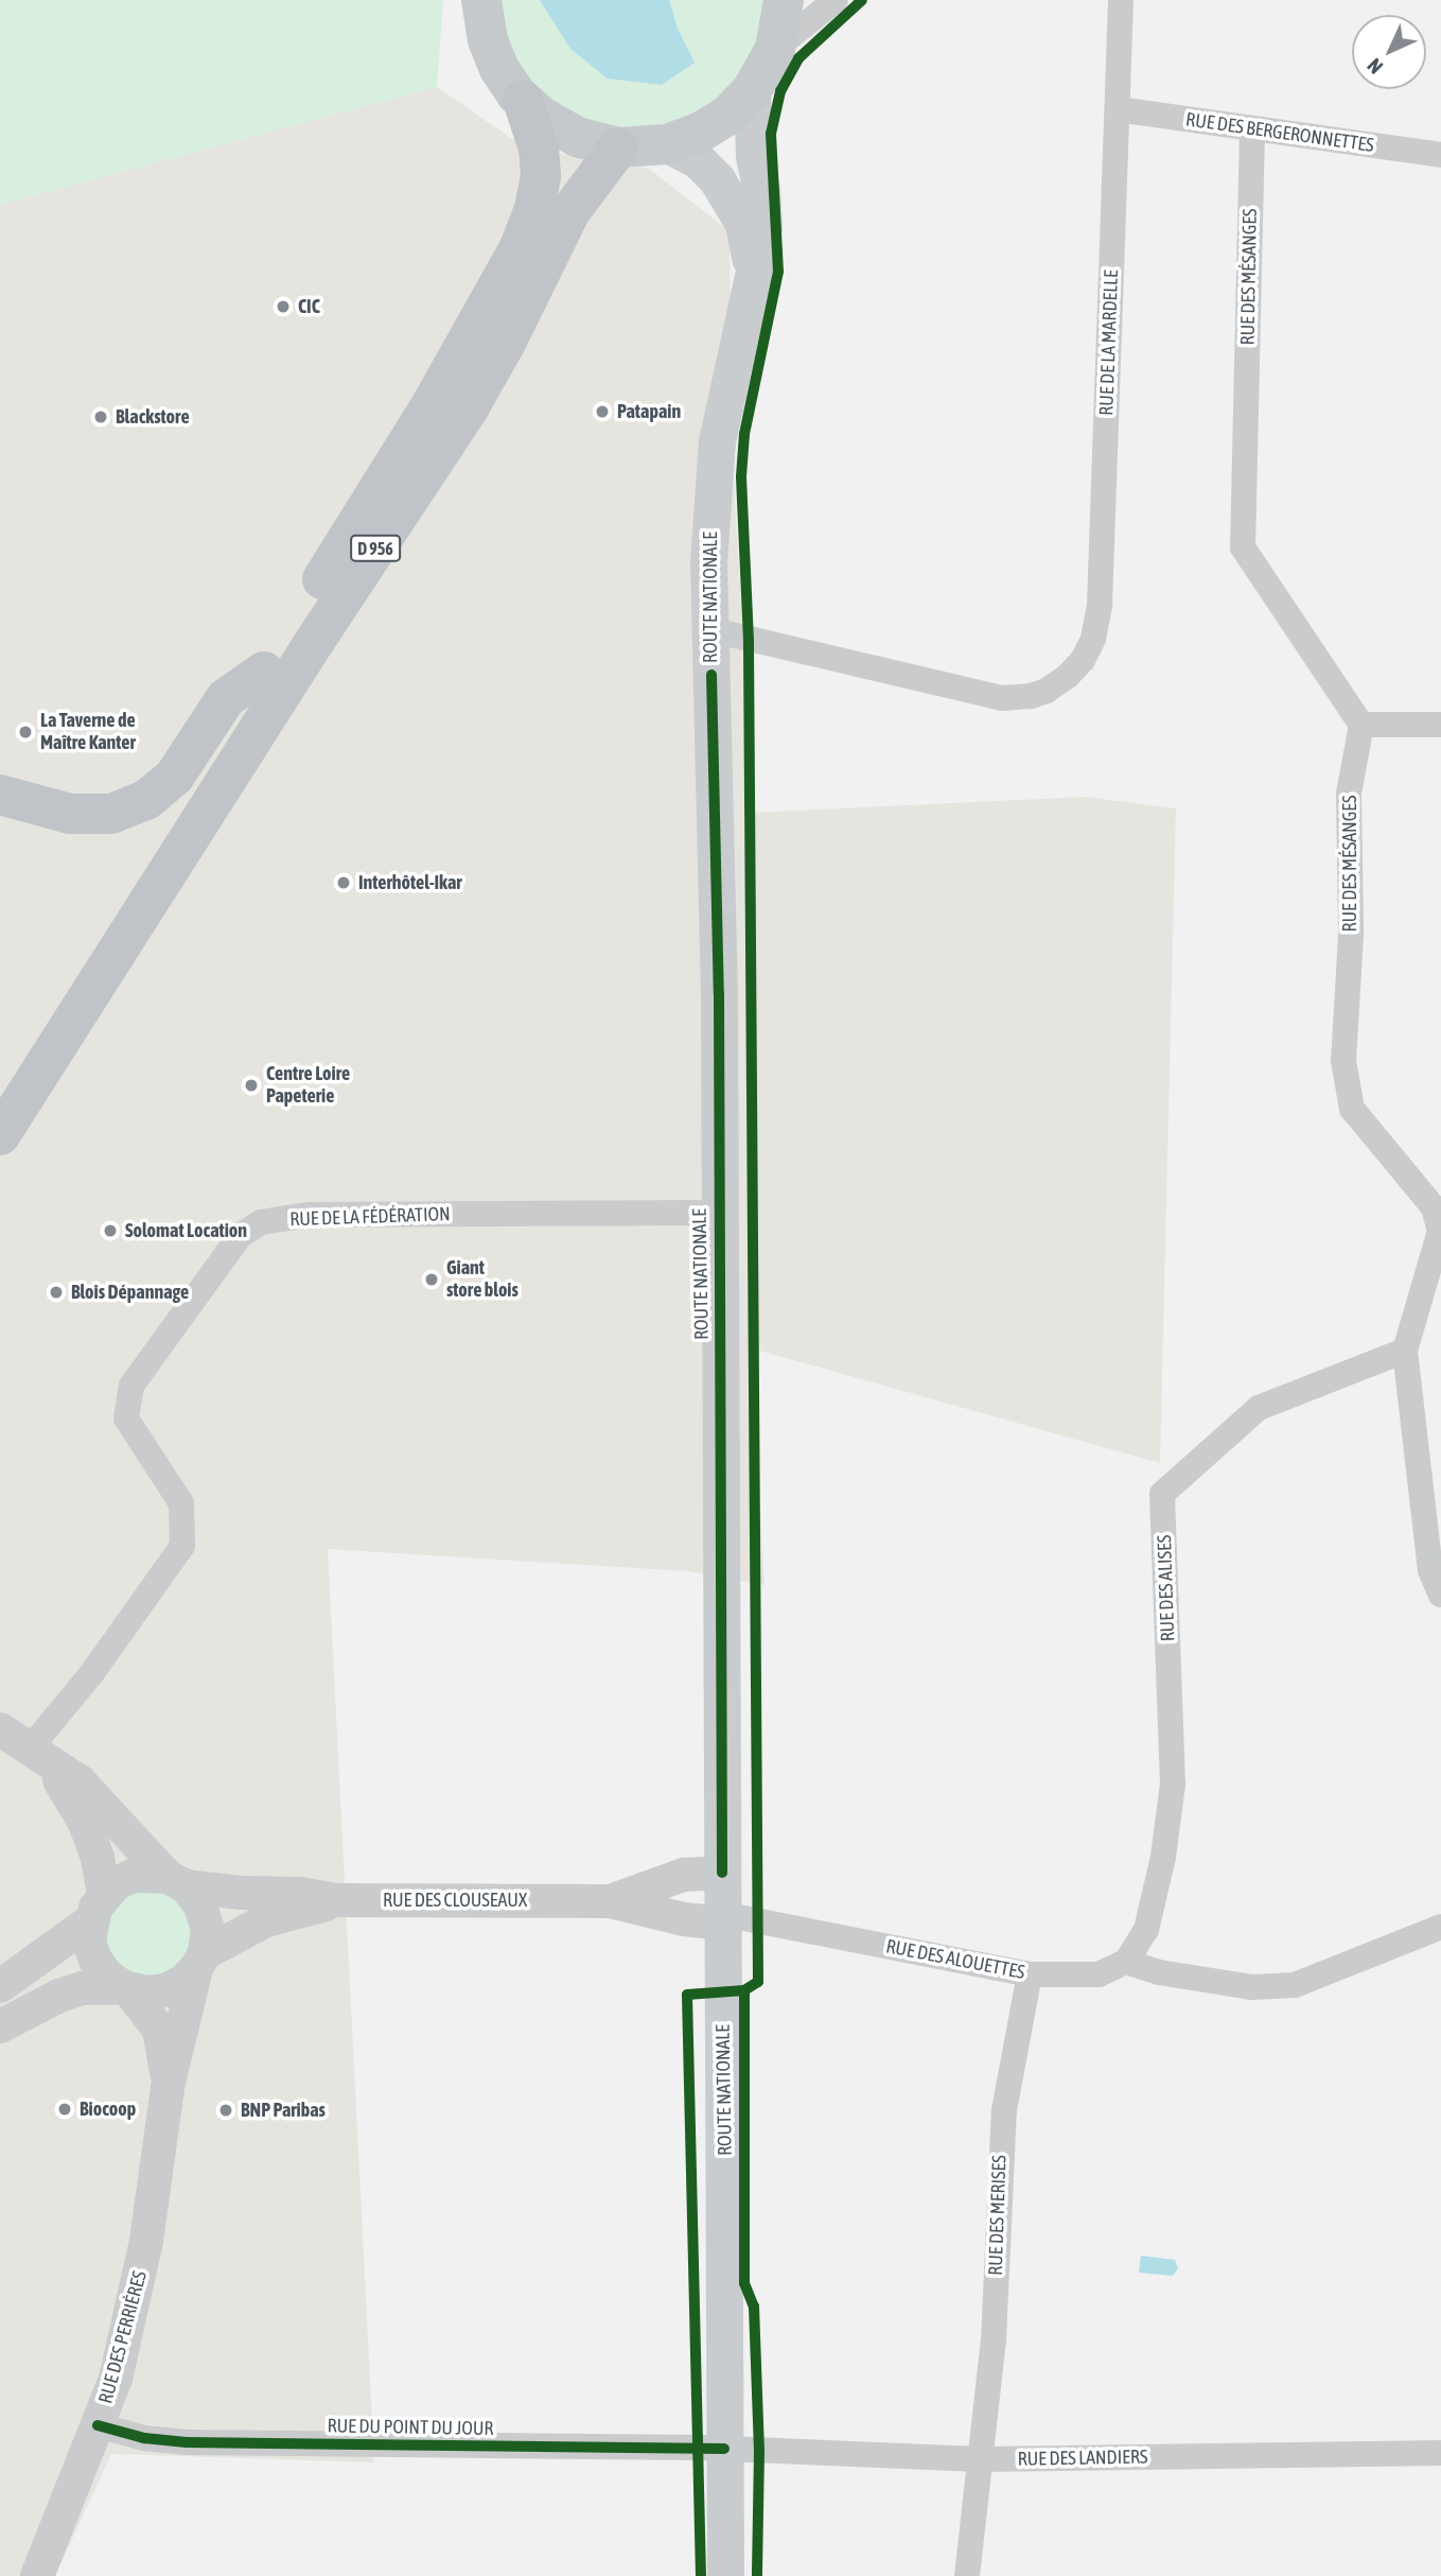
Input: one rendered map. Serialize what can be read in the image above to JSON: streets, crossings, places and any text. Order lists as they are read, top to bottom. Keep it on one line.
{"streets":{"highway":["D 956"],"main road":["ROUTE NATIONALE"],"street":["RUE DES BERGERONNETTES","RUE DES MÉSANGES","RUE DE LA MARDELLE","RUE DE LA FÉDÉRATION","RUE DES ALISES","RUE DES CLOUSEAUX","RUE DES ALOUETTES","RUE DES MERISES","RUE DES PERRIÈRES","RUE DU POINT DU JOUR","RUE DES LANDIERS"]},"crossings":[["RUE DES BERGERONNETTES","RUE DES MÉSANGES"],["RUE DES BERGERONNETTES","RUE DE LA MARDELLE"],["RUE DES MÉSANGES","RUE DES ALISES"],["RUE DE LA MARDELLE","ROUTE NATIONALE"],["ROUTE NATIONALE","RUE DE LA FÉDÉRATION"],["ROUTE NATIONALE","RUE DES CLOUSEAUX"],["ROUTE NATIONALE","RUE DES ALOUETTES"],["ROUTE NATIONALE","RUE DU POINT DU JOUR"],["ROUTE NATIONALE","RUE DES LANDIERS"],["RUE DES ALISES","RUE DES ALOUETTES"],["RUE DES CLOUSEAUX","RUE DES PERRIÈRES"],["RUE DES ALOUETTES","RUE DES MERISES"],["RUE DES MERISES","RUE DES LANDIERS"],["RUE DES PERRIÈRES","RUE DU POINT DU JOUR"],["RUE DU POINT DU JOUR","RUE DES LANDIERS"]],"places":["CIC","Patapain","Blackstore","La Taverne de Maître Kanter","Interhôtel-Ikar","Centre Loire Papeterie","Solomat Location","Giant store blois","Blois Dépannage","Biocoop","BNP Paribas"],"north":"bottom left"}
